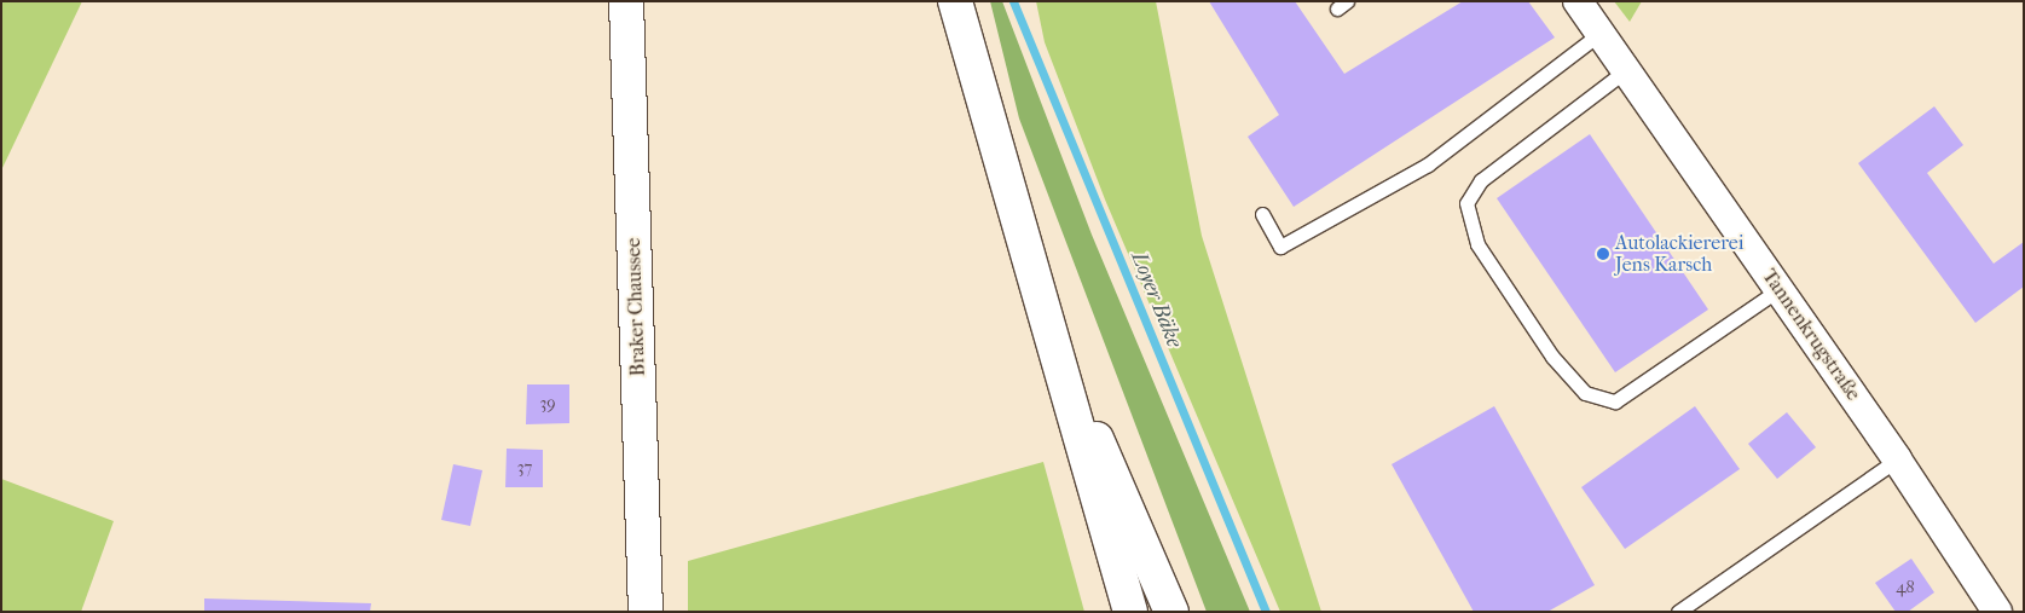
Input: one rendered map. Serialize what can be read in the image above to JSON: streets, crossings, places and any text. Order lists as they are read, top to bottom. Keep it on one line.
{"streets":{"main road":["Braker Chaussee"],"street":["Tannenkrugstraße"]},"water":["Loyer Bäke"],"places":["Autolackiererei Jens Karsch"],"house_numbers":["39","37","48"]}
